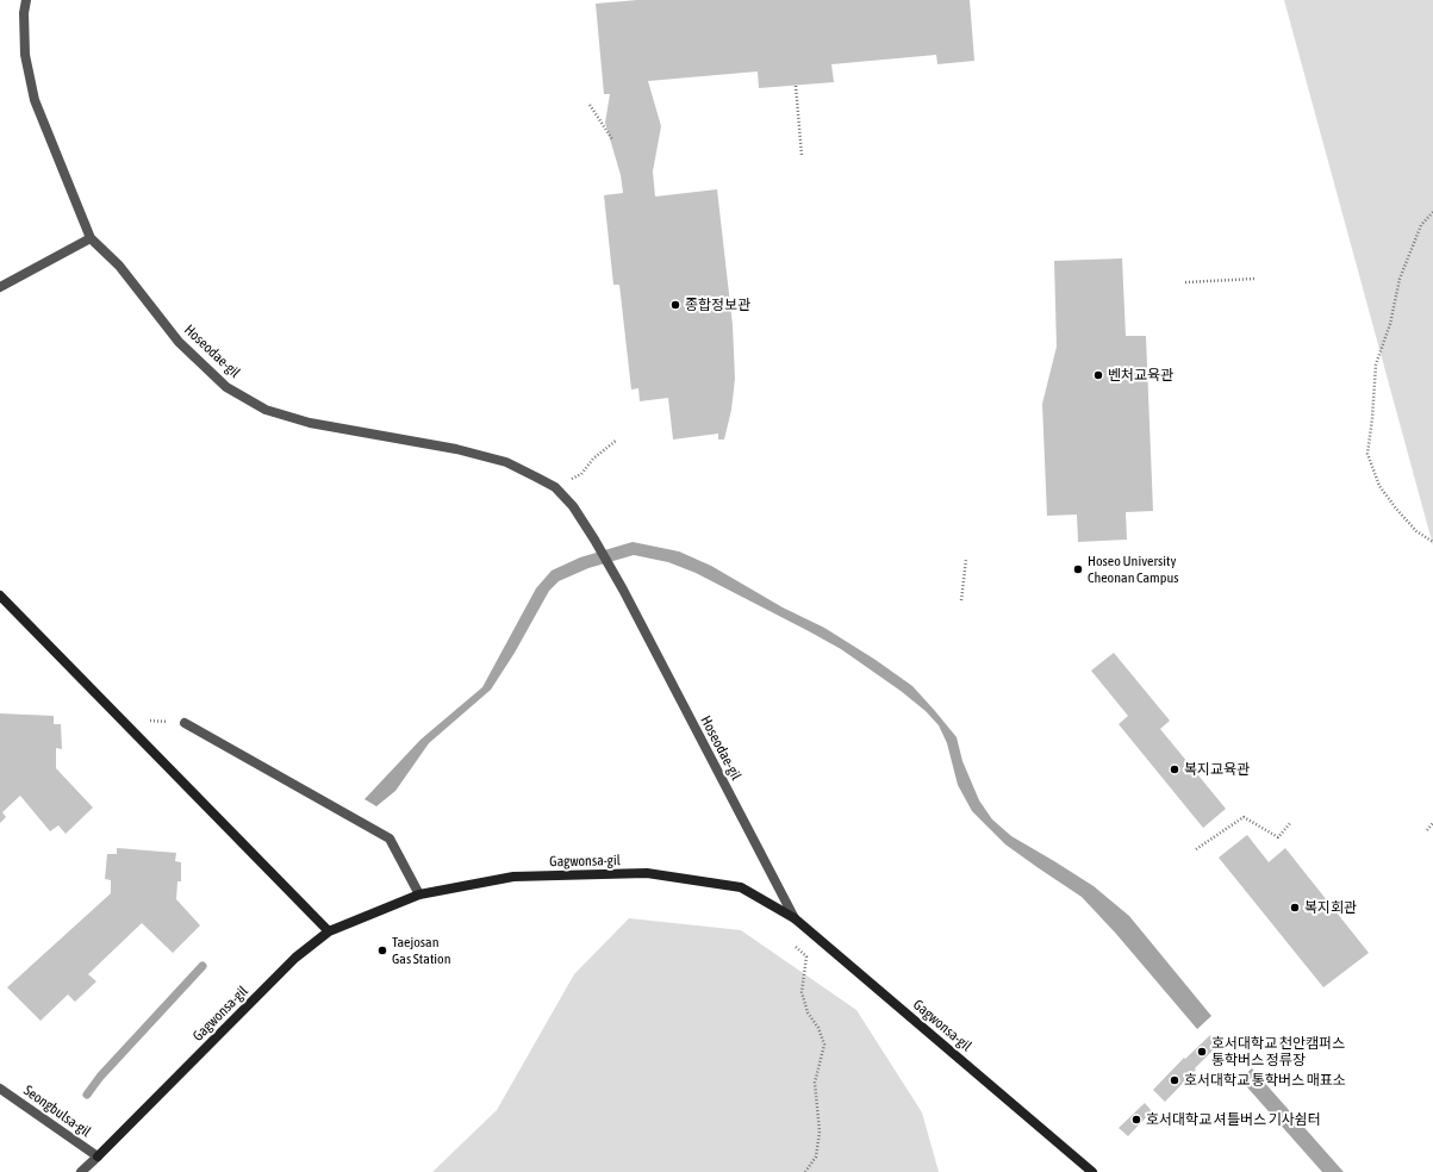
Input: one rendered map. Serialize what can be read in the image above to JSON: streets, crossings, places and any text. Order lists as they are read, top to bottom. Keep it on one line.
{"streets":{"street":["Hoseodae-gil","Gagwonsa-gil","Seongbulsa-gil"]},"crossings":[["Hoseodae-gil","Gagwonsa-gil"],["Gagwonsa-gil","Seongbulsa-gil"]],"places":["종합정보관","벤처교육관","Hoseo University Cheonan Campus","복지교육관","복지회관","Taejosan Gas Station","호서대학교 천안캠퍼스 통학버스 정류장","호서대학교 통학버스 매표소","호서대학교 셔틀버스 기사쉼터"]}
